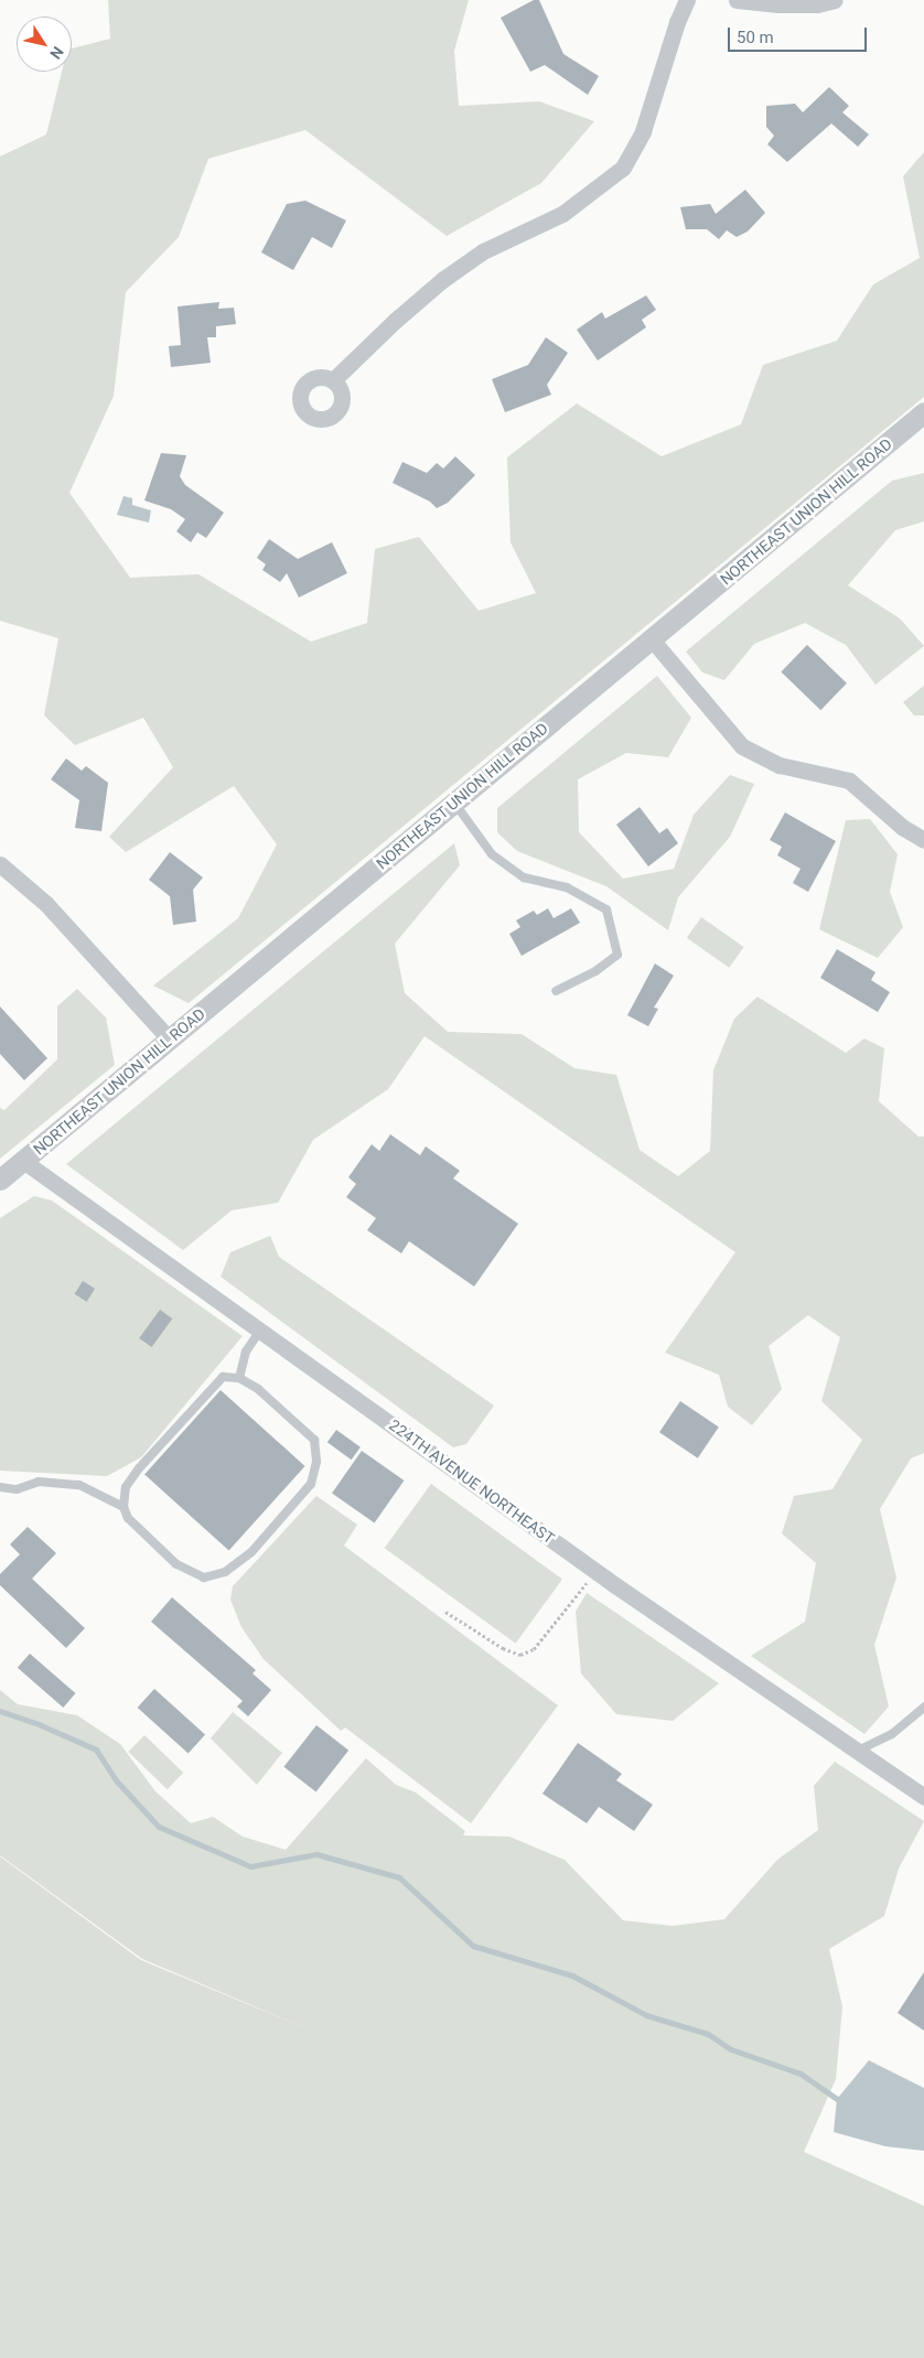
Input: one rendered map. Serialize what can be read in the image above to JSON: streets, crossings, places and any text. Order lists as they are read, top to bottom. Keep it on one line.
{"streets":{"street":["NORTHEAST UNION HILL ROAD","224TH AVENUE NORTHEAST"]},"crossings":[["NORTHEAST UNION HILL ROAD","224TH AVENUE NORTHEAST"]],"scale_bar":"50 m","north":"bottom right"}
